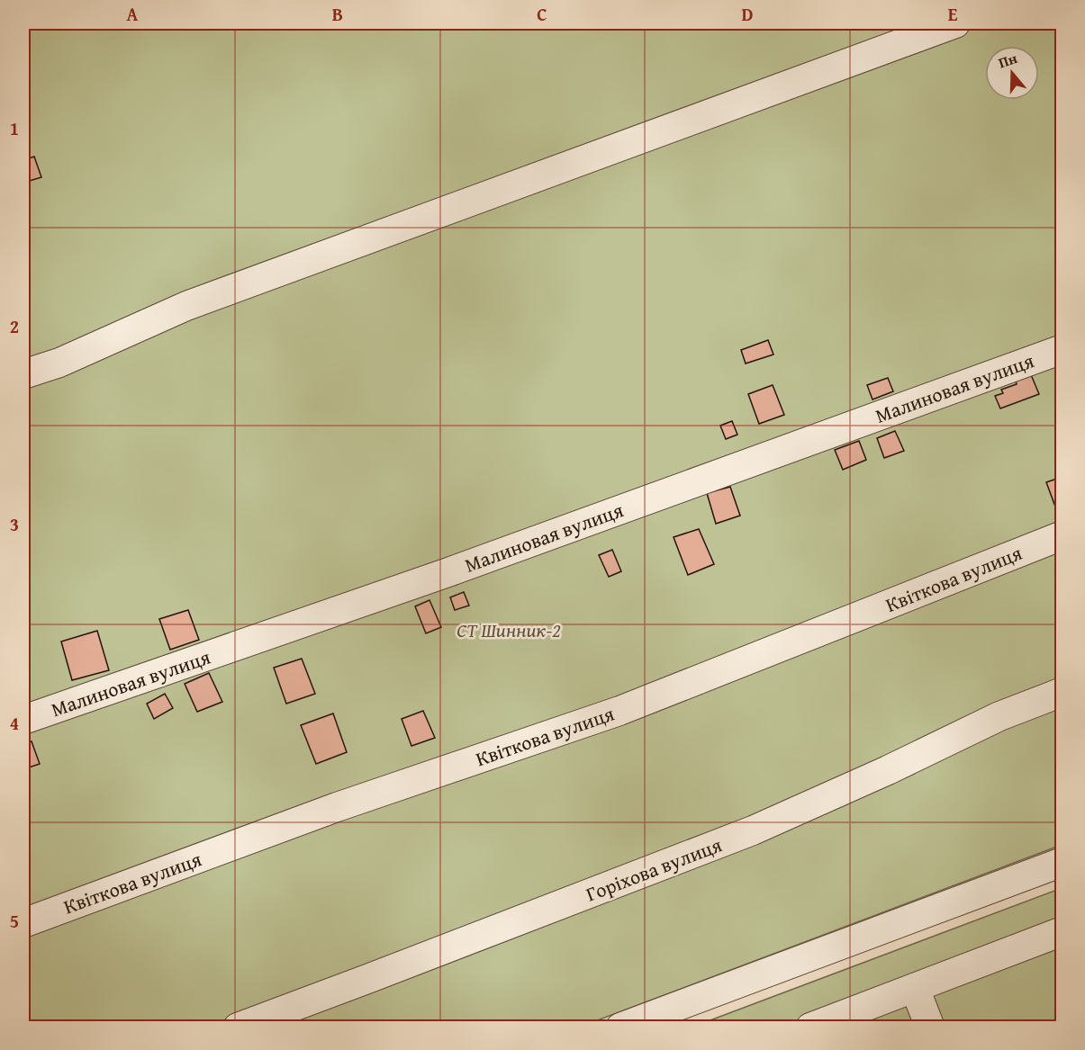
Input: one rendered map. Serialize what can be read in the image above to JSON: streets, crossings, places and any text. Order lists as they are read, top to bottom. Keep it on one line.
{"streets":{"street":["Малиновая вулиця","Квіткова вулиця","Горіхова вулиця"]},"parks":["СТ Шинник-2"],"north":"top","grid":{"columns":["A","B","C","D","E"],"rows":["1","2","3","4","5"]}}
